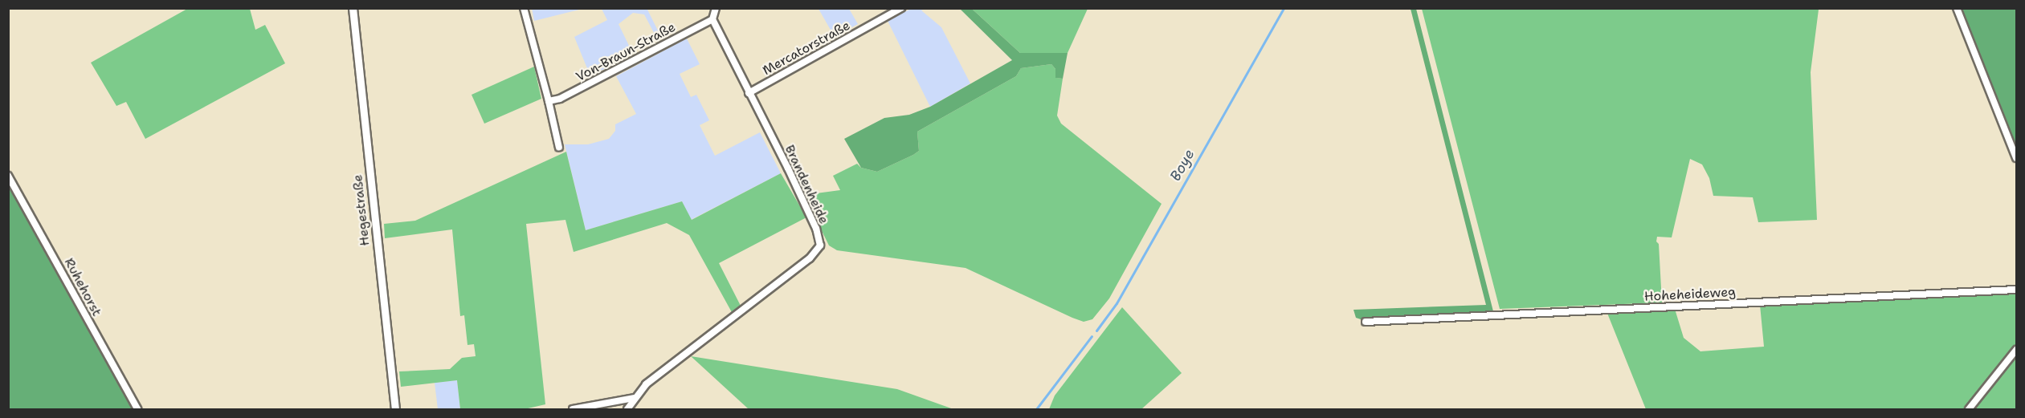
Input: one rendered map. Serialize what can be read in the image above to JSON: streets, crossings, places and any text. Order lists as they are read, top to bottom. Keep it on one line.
{"streets":{"street":["Mercatorstraße","Von-Braun-Straße","Brandenheide","Hegestraße","Ruhehorst","Hoheheideweg"]},"crossings":[["Mercatorstraße","Brandenheide"],["Von-Braun-Straße","Brandenheide"]],"water":["Boye"]}
